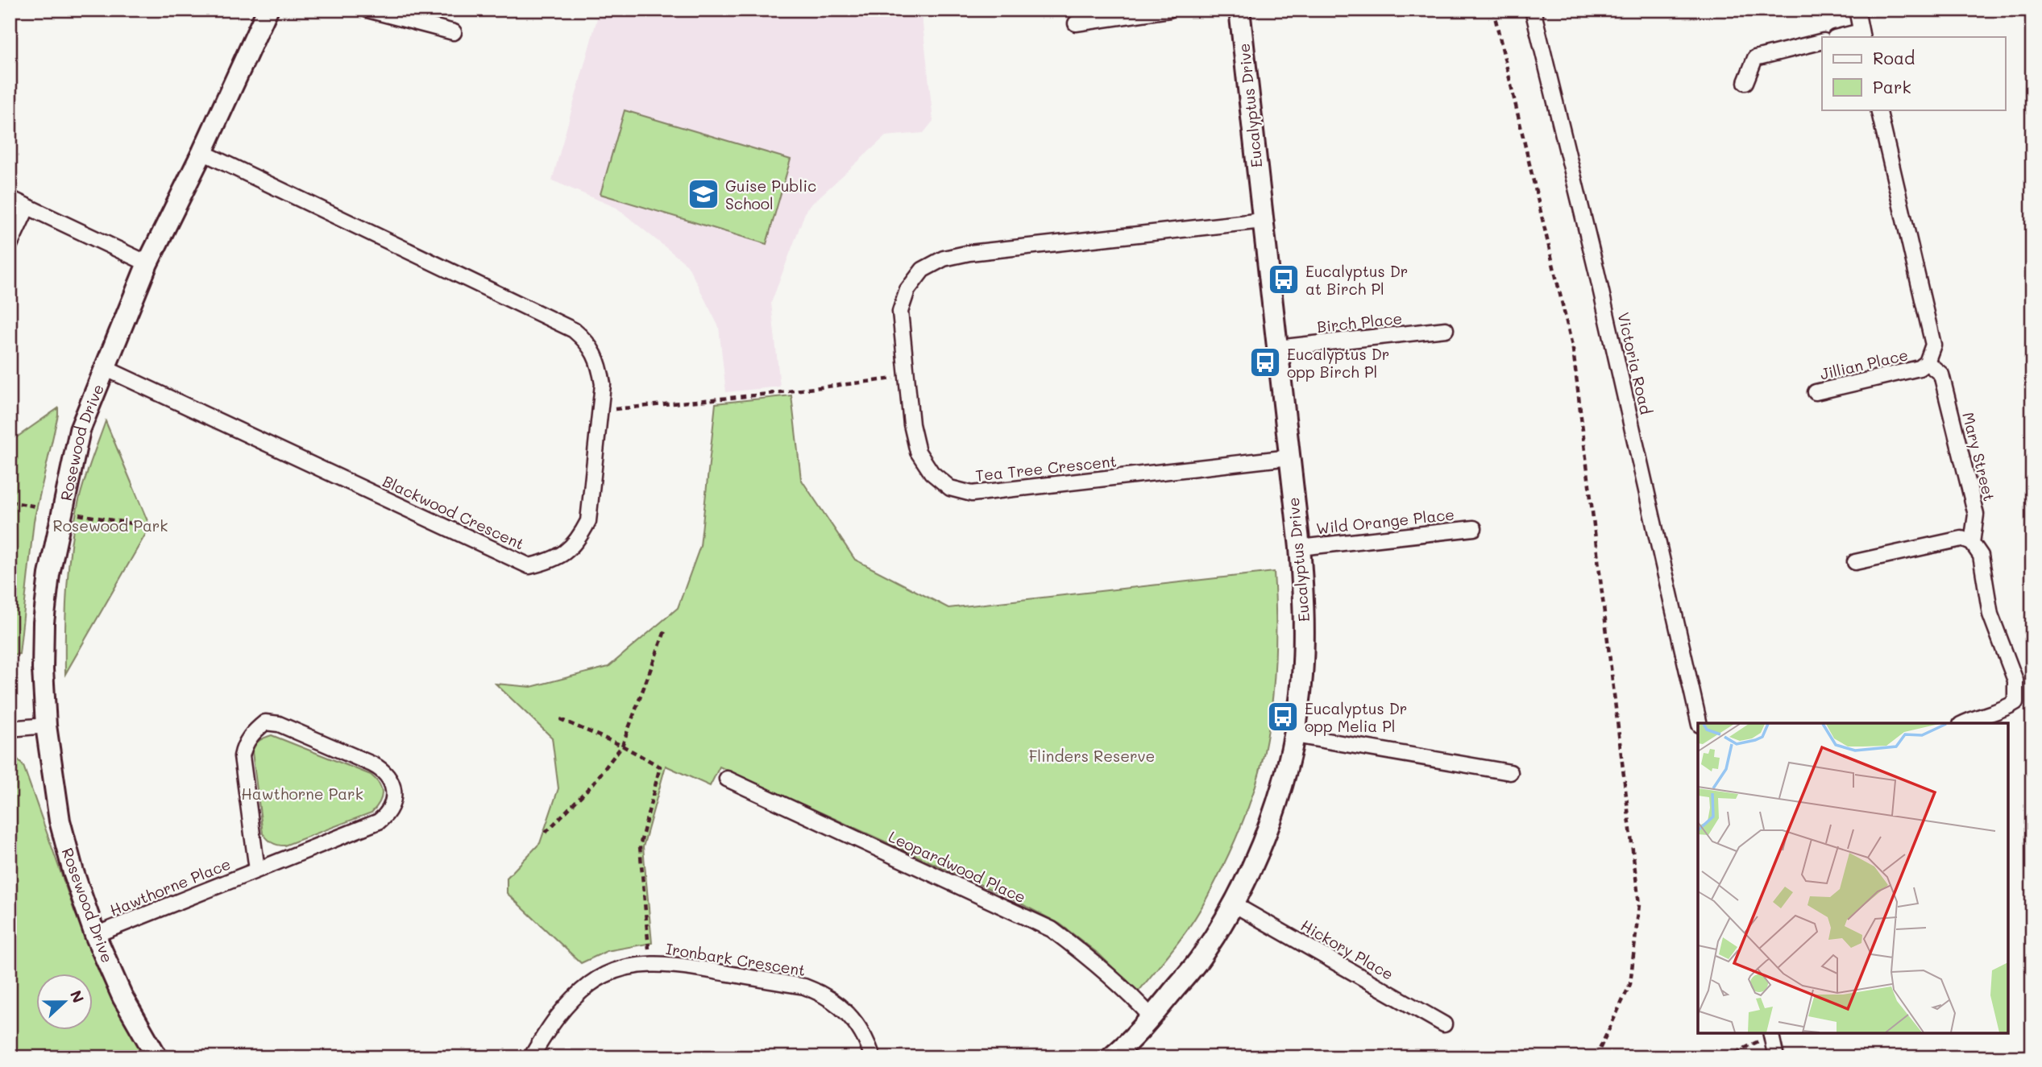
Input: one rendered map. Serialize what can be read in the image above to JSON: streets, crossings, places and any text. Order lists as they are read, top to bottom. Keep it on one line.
{"streets":{"street":["Eucalyptus Drive","Birch Place","Victoria Road","Jillian Place","Rosewood Drive","Mary Street","Tea Tree Crescent","Blackwood Crescent","Wild Orange Place","Leopardwood Place","Hawthorne Place","Hickory Place","Ironbark Crescent"]},"crossings":[["Eucalyptus Drive","Birch Place"],["Eucalyptus Drive","Tea Tree Crescent"],["Eucalyptus Drive","Wild Orange Place"],["Eucalyptus Drive","Leopardwood Place"],["Eucalyptus Drive","Hickory Place"],["Jillian Place","Mary Street"],["Rosewood Drive","Blackwood Crescent"],["Rosewood Drive","Hawthorne Place"]],"parks":["Rosewood Park","Flinders Reserve","Hawthorne Park"],"places":{"school or university":["Guise Public School"],"bus stop":["Eucalyptus Dr at Birch Pl","Eucalyptus Dr opp Birch Pl","Eucalyptus Dr opp Melia Pl"]},"legend":["Road","Park"],"north":"right"}
